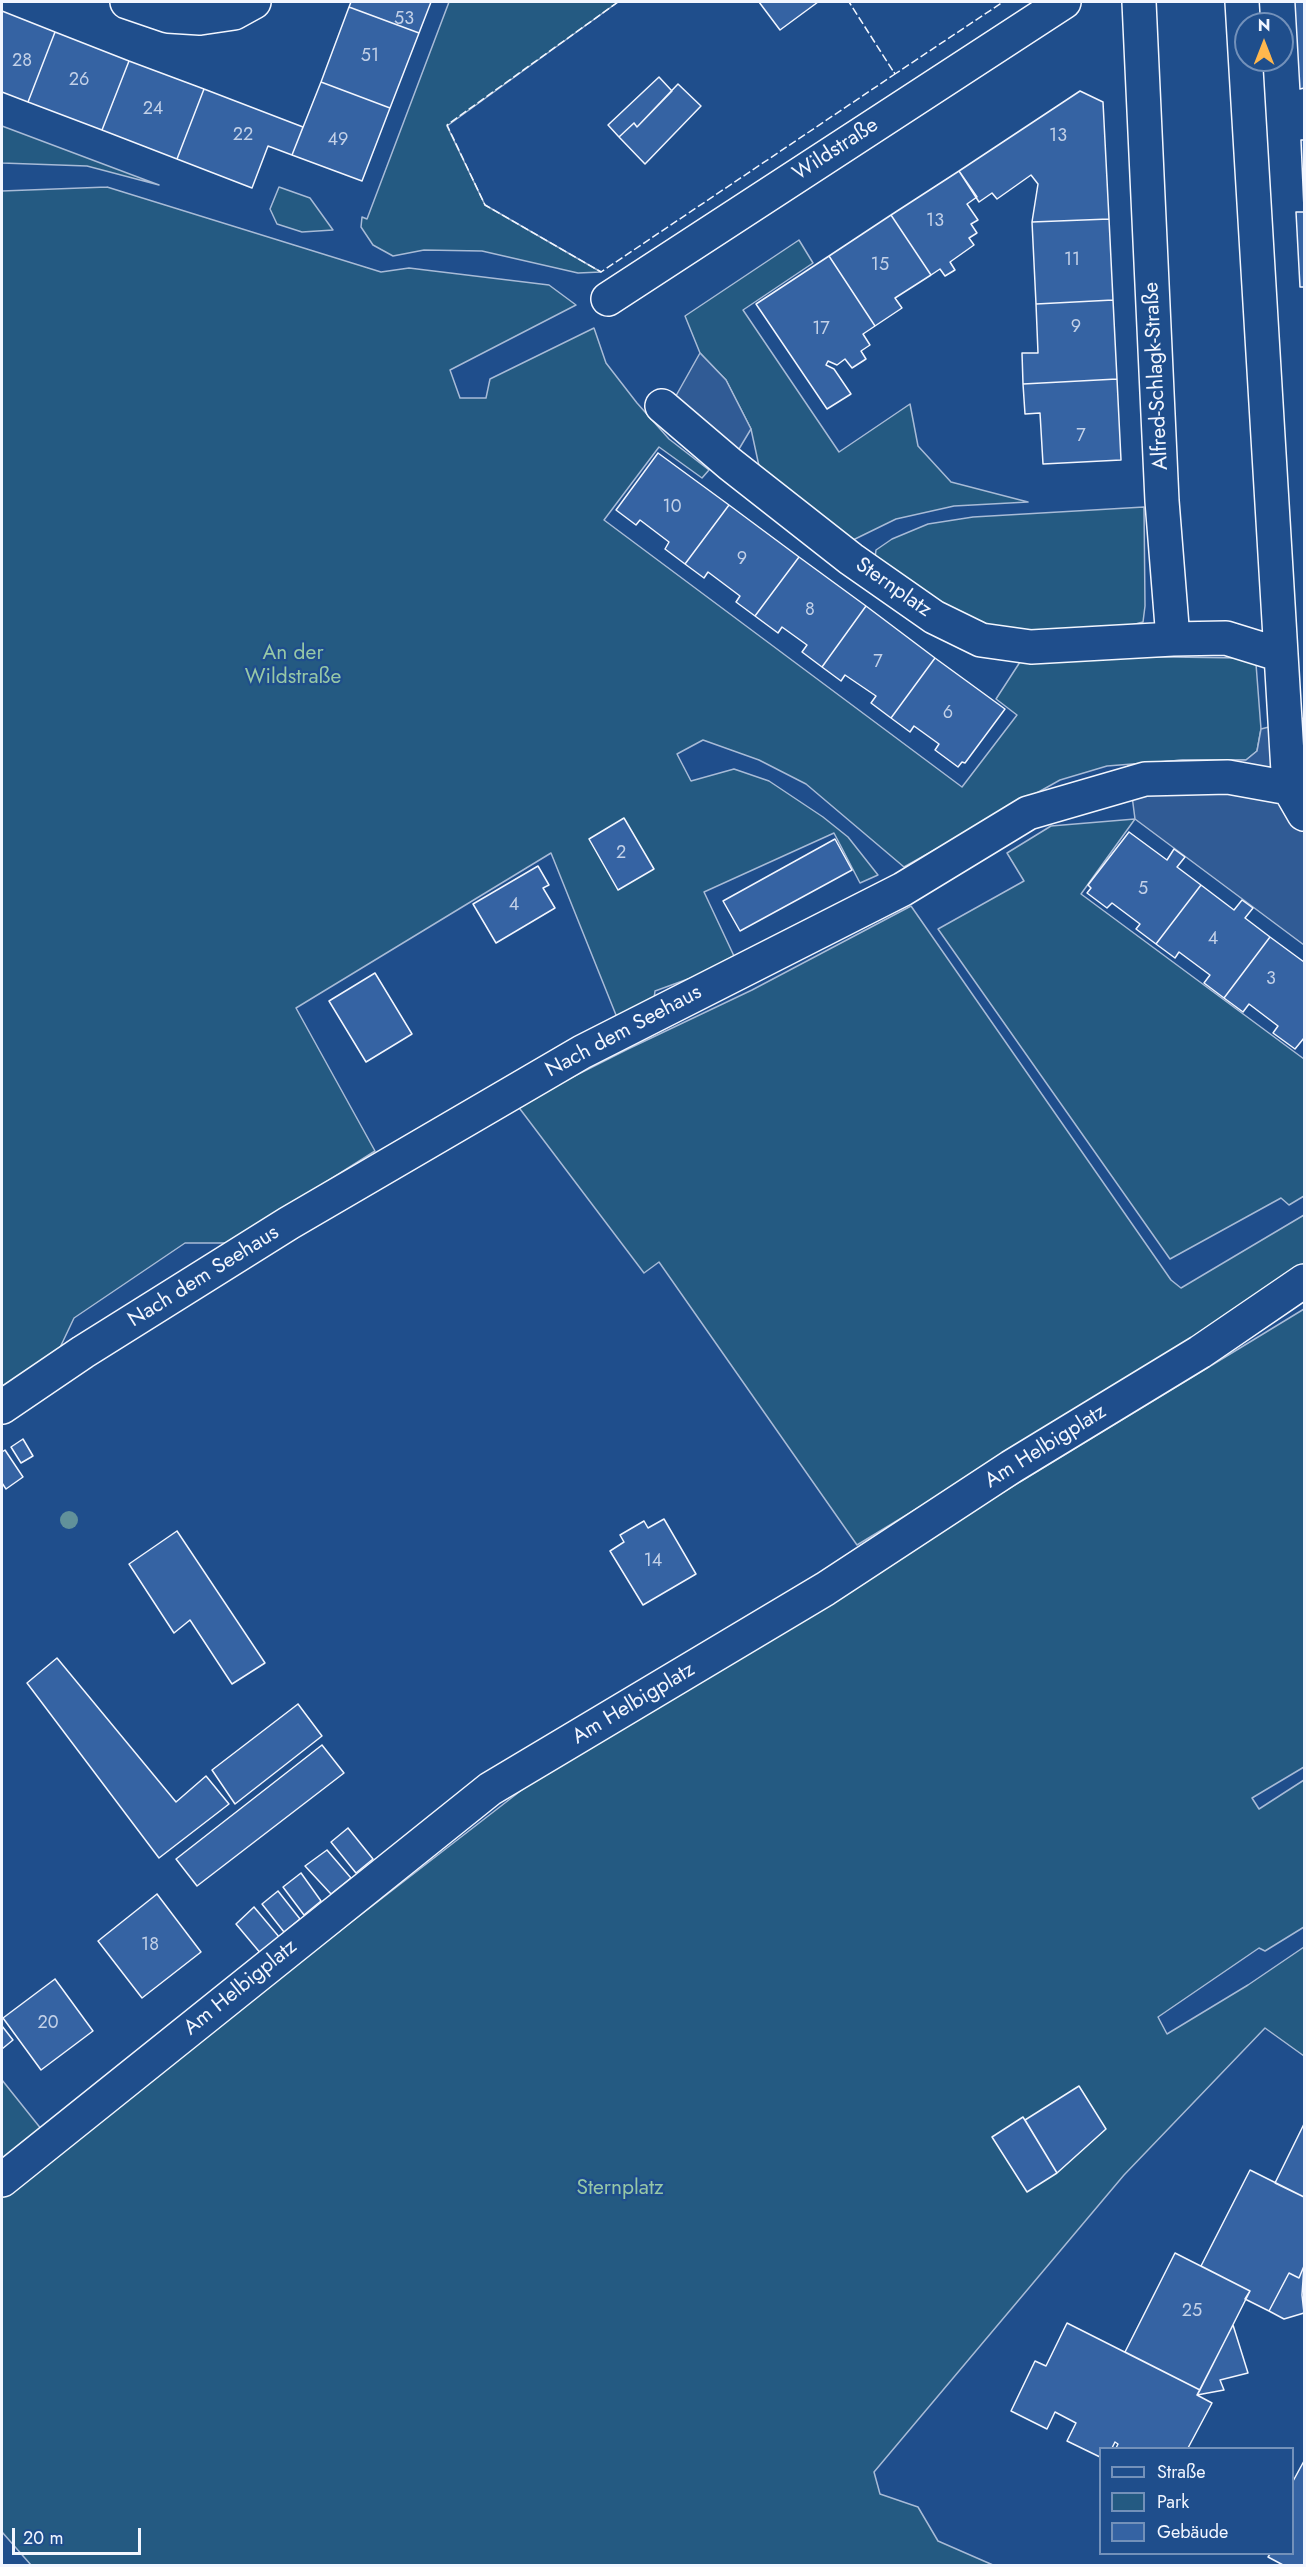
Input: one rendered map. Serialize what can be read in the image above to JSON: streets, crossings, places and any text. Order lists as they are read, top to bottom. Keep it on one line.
{"streets":{"street":["Wildstraße","Alfred-Schlagk-Straße","Sternplatz","Nach dem Seehaus","Am Helbigplatz"]},"crossings":[["Alfred-Schlagk-Straße","Sternplatz"]],"parks":["An der Wildstraße","Sternplatz"],"house_numbers":["53","51","28","26","24","22","13","49","13","11","15","9","17","7","10","9","8","7","6","2","5","4","4","3","14","18","20","25"],"legend":["Straße","Park","Gebäude"],"scale_bar":"20 m","north":"top"}
